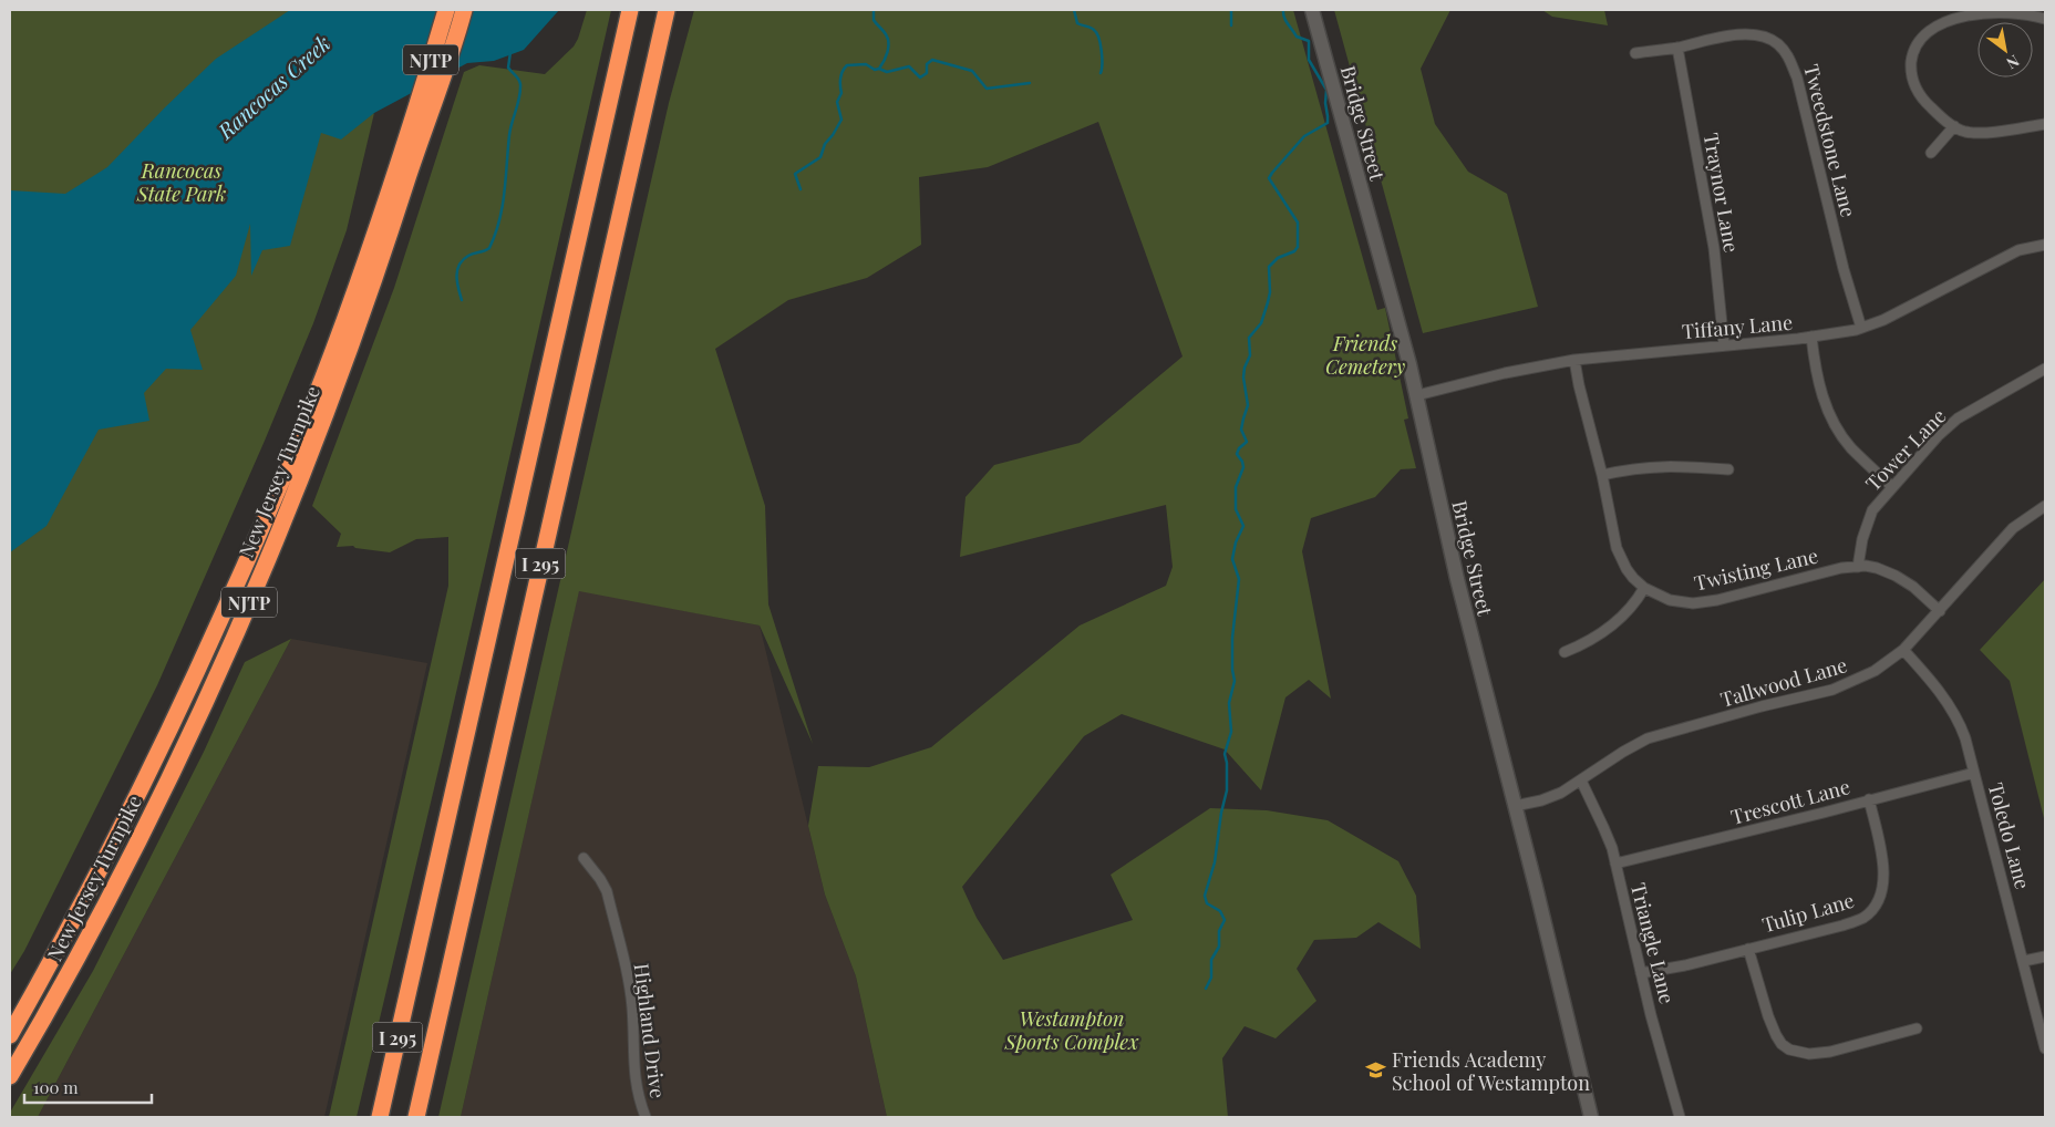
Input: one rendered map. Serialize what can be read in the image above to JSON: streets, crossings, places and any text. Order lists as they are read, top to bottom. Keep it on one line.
{"streets":{"highway":["NJTP","New Jersey Turnpike","I 295"],"main road":["Bridge Street"],"street":["Tweedstone Lane","Traynor Lane","Tiffany Lane","Tower Lane","Twisting Lane","Tallwood Lane","Trescott Lane","Toledo Lane","Tulip Lane","Triangle Lane","Highland Drive"]},"crossings":[["Bridge Street","Tiffany Lane"],["Bridge Street","Tallwood Lane"],["Tweedstone Lane","Traynor Lane"],["Tweedstone Lane","Tiffany Lane"],["Traynor Lane","Tiffany Lane"],["Tiffany Lane","Twisting Lane"],["Tower Lane","Twisting Lane"],["Twisting Lane","Tallwood Lane"],["Tallwood Lane","Toledo Lane"],["Tallwood Lane","Triangle Lane"],["Trescott Lane","Toledo Lane"],["Trescott Lane","Tulip Lane"],["Trescott Lane","Triangle Lane"],["Tulip Lane","Triangle Lane"]],"water":["Rancocas Creek"],"parks":["Rancocas State Park","Friends Cemetery","Westampton Sports Complex"],"places":{"school or university":["Friends Academy School of Westampton"]},"scale_bar":"100 m","north":"bottom right"}
